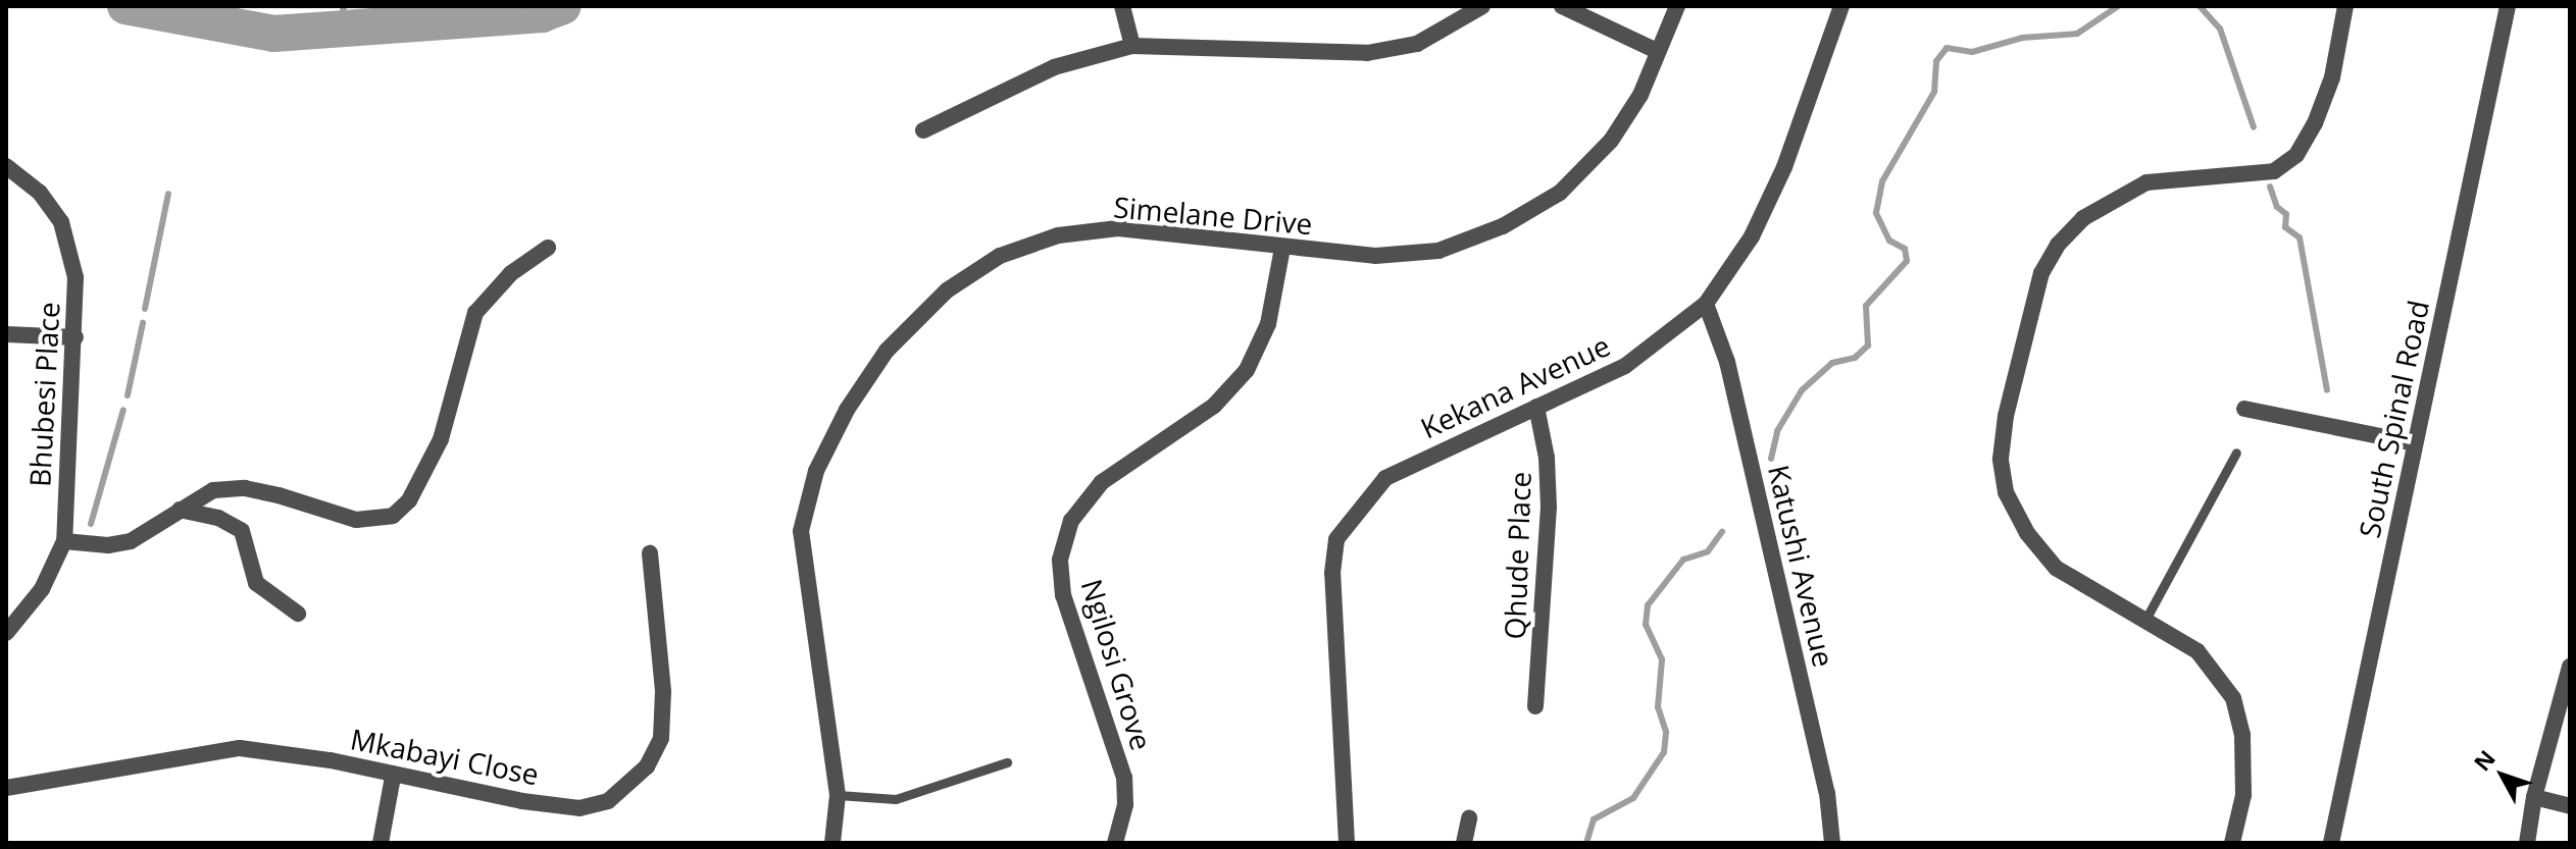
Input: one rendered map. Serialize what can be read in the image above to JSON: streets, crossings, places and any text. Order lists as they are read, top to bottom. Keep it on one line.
{"streets":{"street":["Simelane Drive","Kekana Avenue","Bhubesi Place","South Spinal Road","Qhude Place","Katushi Avenue","Ngilosi Grove","Mkabayi Close"]},"crossings":[["Simelane Drive","Ngilosi Grove"],["Kekana Avenue","Qhude Place"],["Kekana Avenue","Katushi Avenue"]],"north":"top left"}
